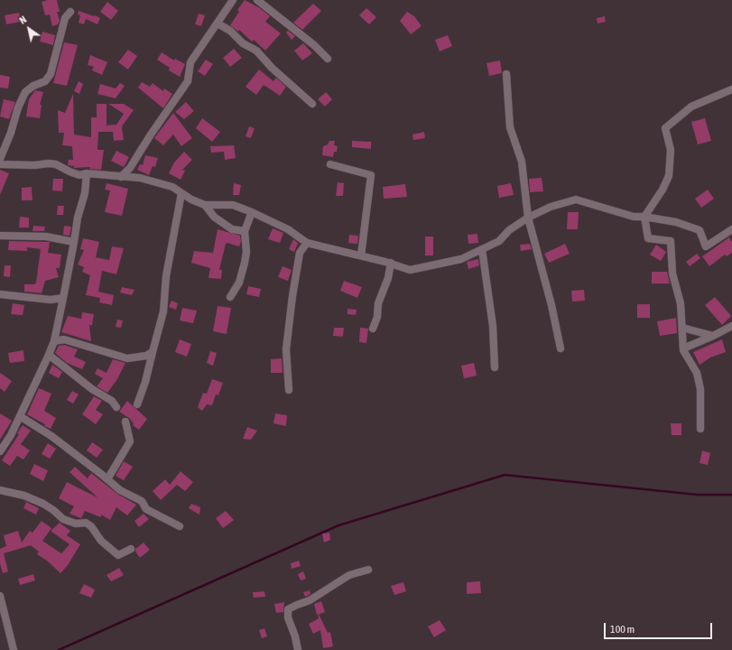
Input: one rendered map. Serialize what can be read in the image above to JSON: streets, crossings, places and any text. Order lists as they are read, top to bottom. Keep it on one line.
{"scale_bar":"100 m","north":"top left"}
